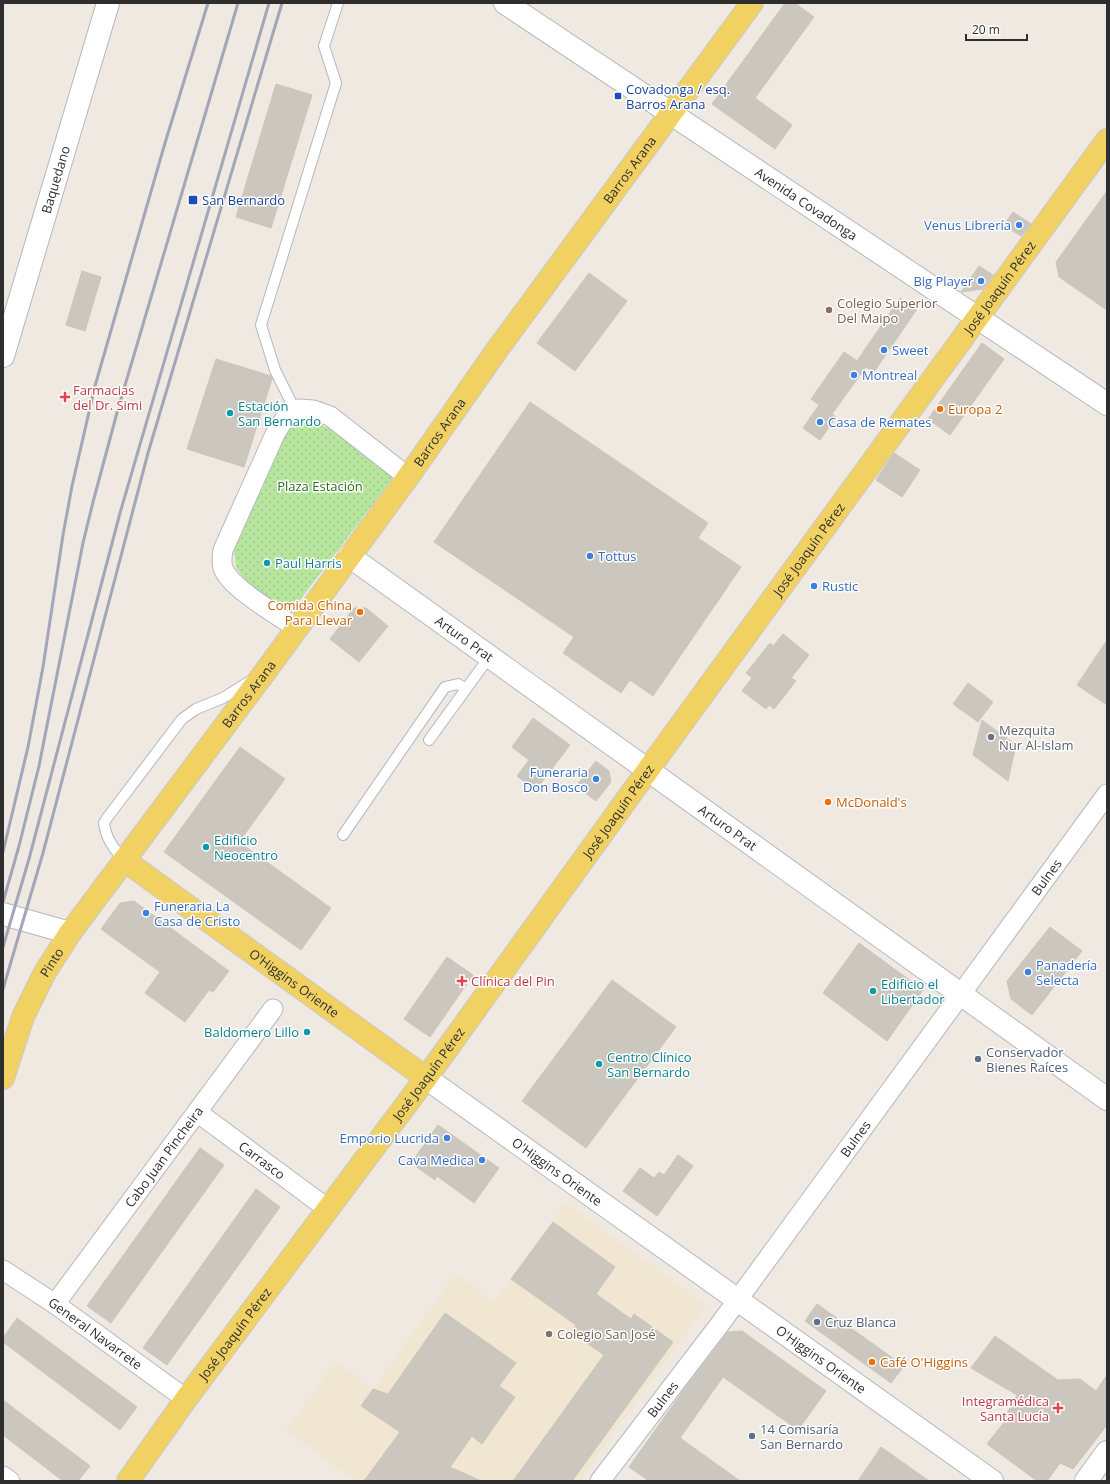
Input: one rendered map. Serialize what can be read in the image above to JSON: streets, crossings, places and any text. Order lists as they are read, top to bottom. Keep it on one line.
{"streets":{"main road":["Barros Arana","José Joaquín Pérez","Pinto","O'Higgins Oriente"],"street":["Baquedano","Avenida Covadonga","Arturo Prat","Bulnes","Cabo Juan Pincheira","Carrasco","General Navarrete"]},"crossings":[["Barros Arana","Avenida Covadonga"],["Barros Arana","Arturo Prat"],["Barros Arana","Pinto"],["Barros Arana","O'Higgins Oriente"],["Avenida Covadonga","José Joaquín Pérez"],["José Joaquín Pérez","Arturo Prat"],["José Joaquín Pérez","O'Higgins Oriente"],["José Joaquín Pérez","Carrasco"],["José Joaquín Pérez","General Navarrete"],["Arturo Prat","Bulnes"],["Bulnes","O'Higgins Oriente"],["Pinto","O'Higgins Oriente"],["Cabo Juan Pincheira","Carrasco"],["Cabo Juan Pincheira","General Navarrete"]],"parks":["Plaza Estación"],"places":{"transit":["Covadonga / esq. Barros Arana","San Bernardo"],"other":["Venus Librería","Big Player","Colegio Superior Del Maipo","Sweet","Montreal","Europa 2","Estación San Bernardo","Casa de Remates","Tottus","Paul Harris","Rustic","Comida China Para Llevar","Mezquita Nur Al-Islam","Funeraria Don Bosco","McDonald's","Edificio Neocentro","Funeraria La Casa de Cristo","Panadería Selecta","Edificio el Libertador","Baldomero Lillo","Conservador Bienes Raíces","Centro Clínico San Bernardo","Emporio Lucrida","Cava Medica","Cruz Blanca","Colegio San José","Café O'Higgins","14 Comisaría San Bernardo"],"health":["Farmacias del Dr. Simi","Clínica del Pin","Integramédica Santa Lucía"]},"scale_bar":"20 m"}
